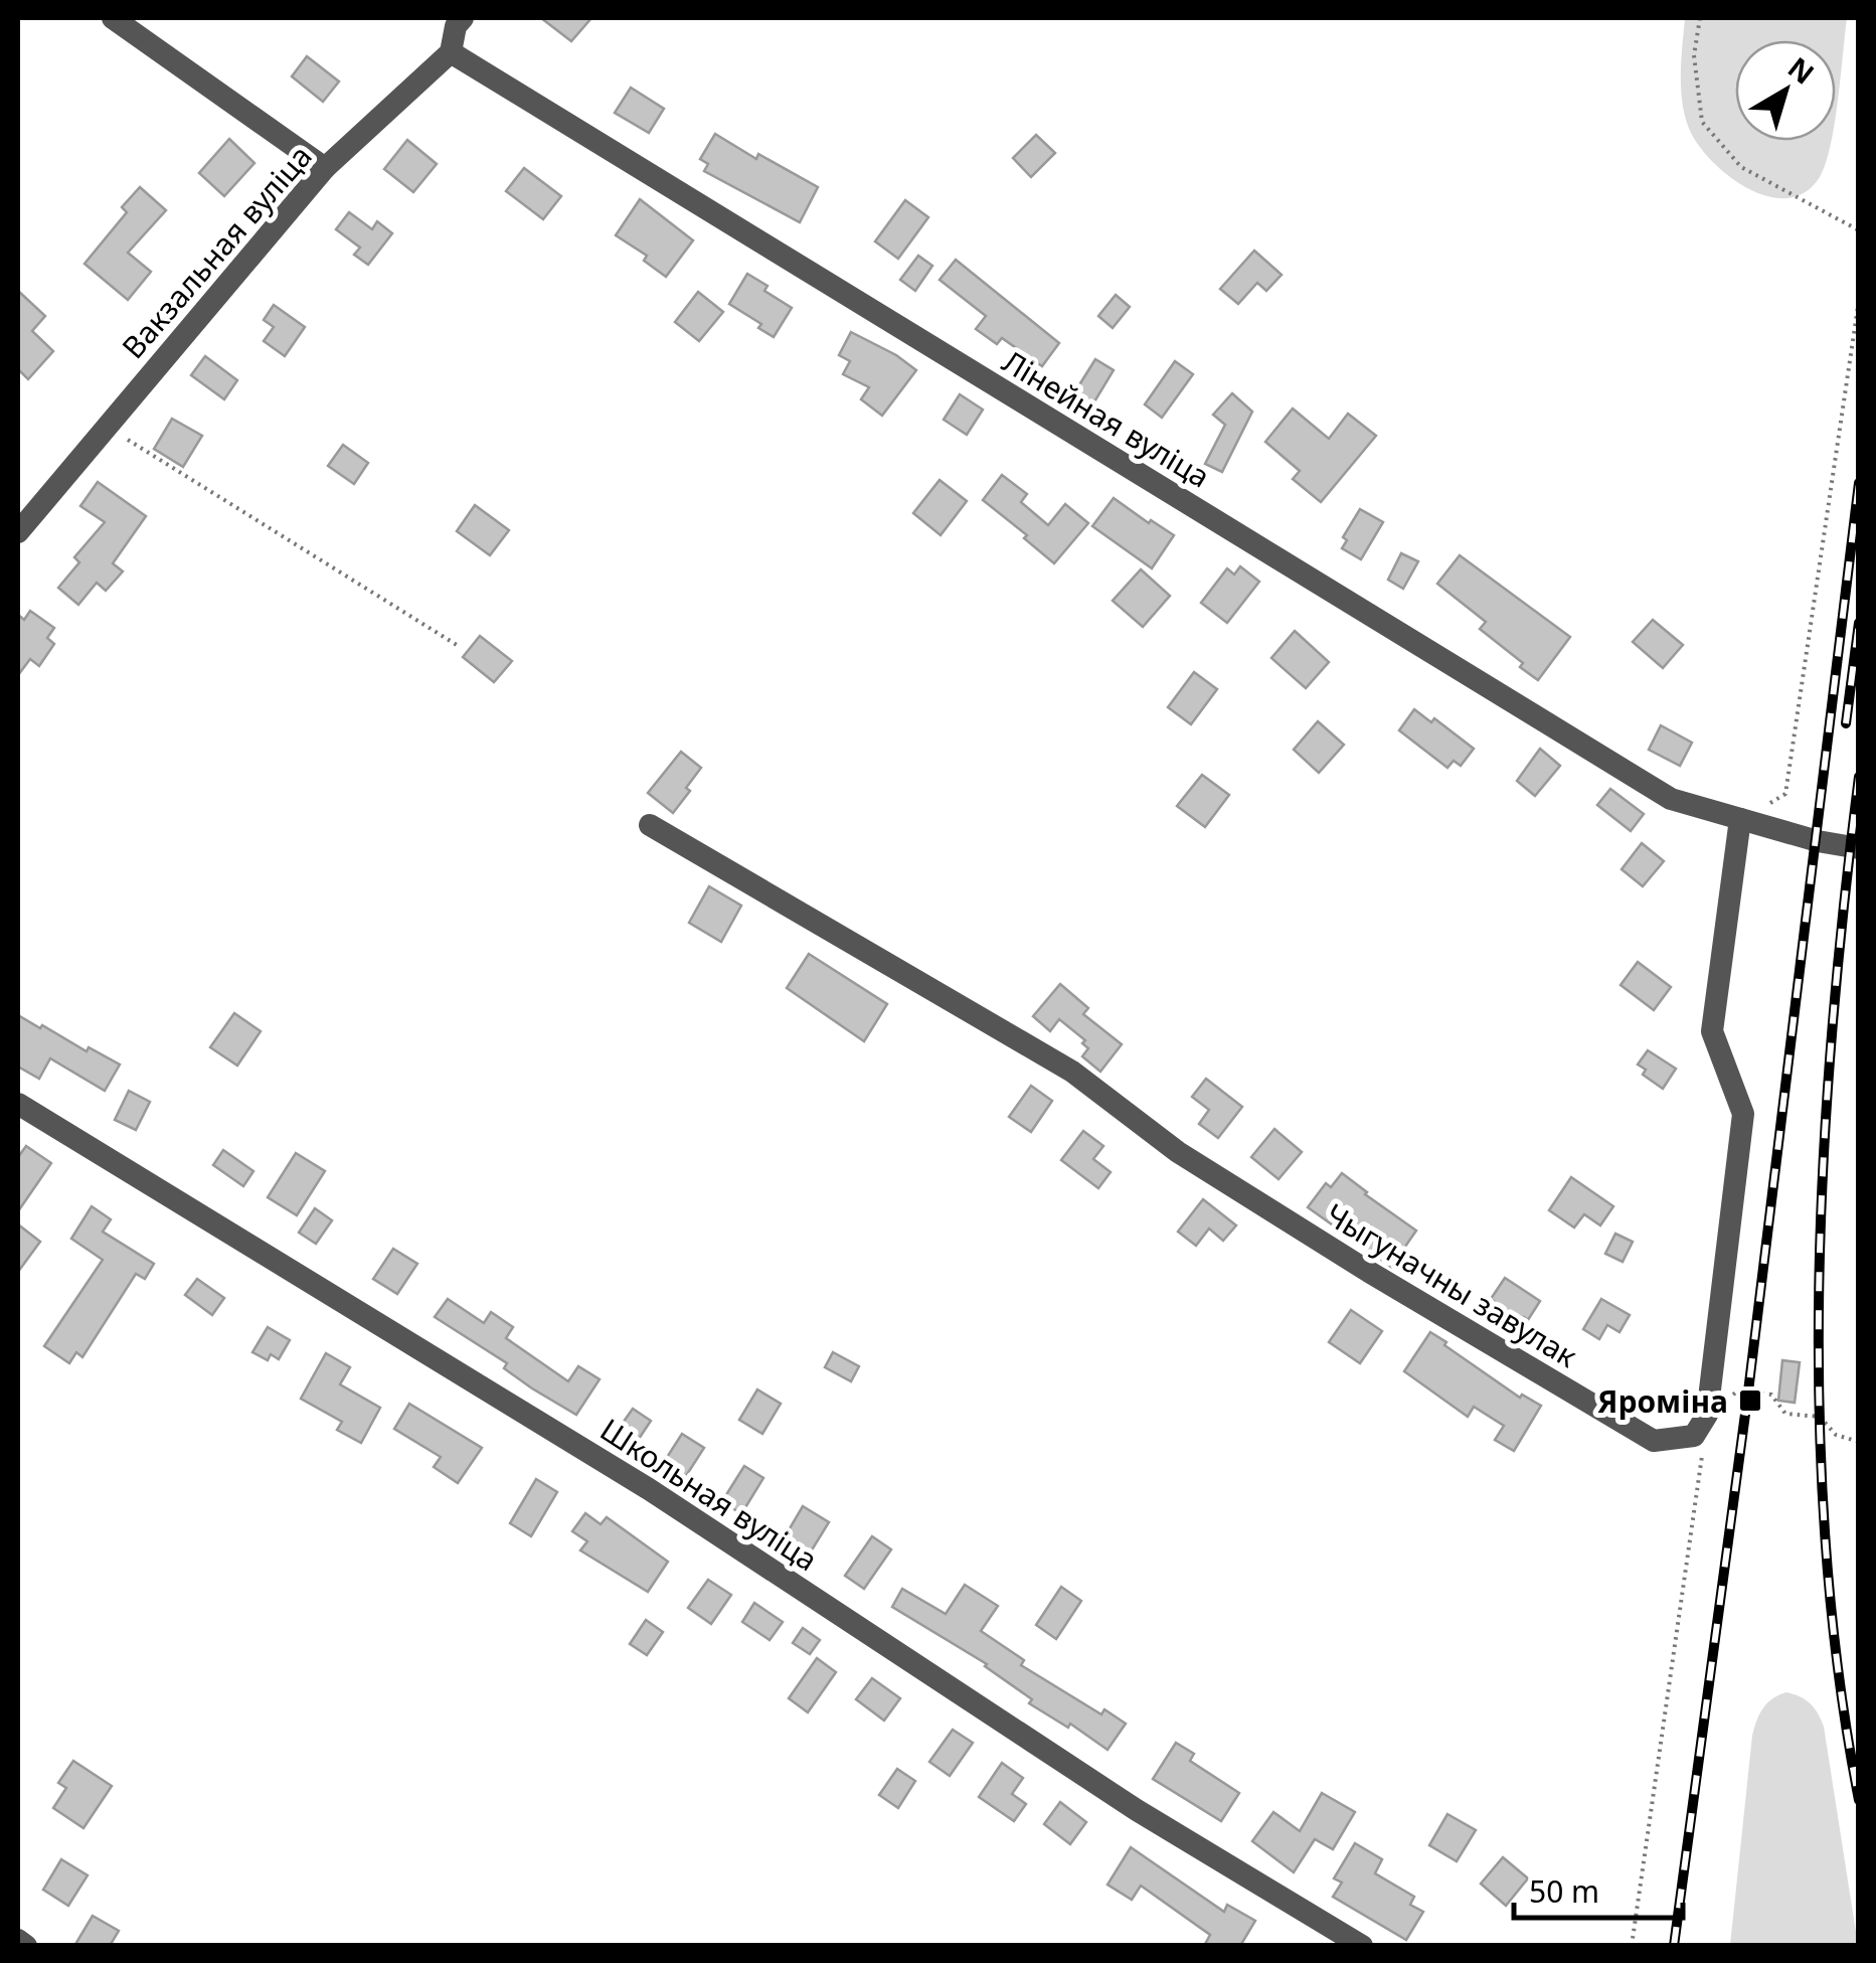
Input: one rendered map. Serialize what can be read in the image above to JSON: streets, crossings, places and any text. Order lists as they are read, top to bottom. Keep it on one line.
{"streets":{"street":["Вакзальная вуліца","Лінейная вуліца","Чыгуначны завулак","Школьная вуліца"]},"crossings":[["Вакзальная вуліца","Лінейная вуліца"]],"places":{"transit":["Яроміна"]},"scale_bar":"50 m","north":"top right"}
